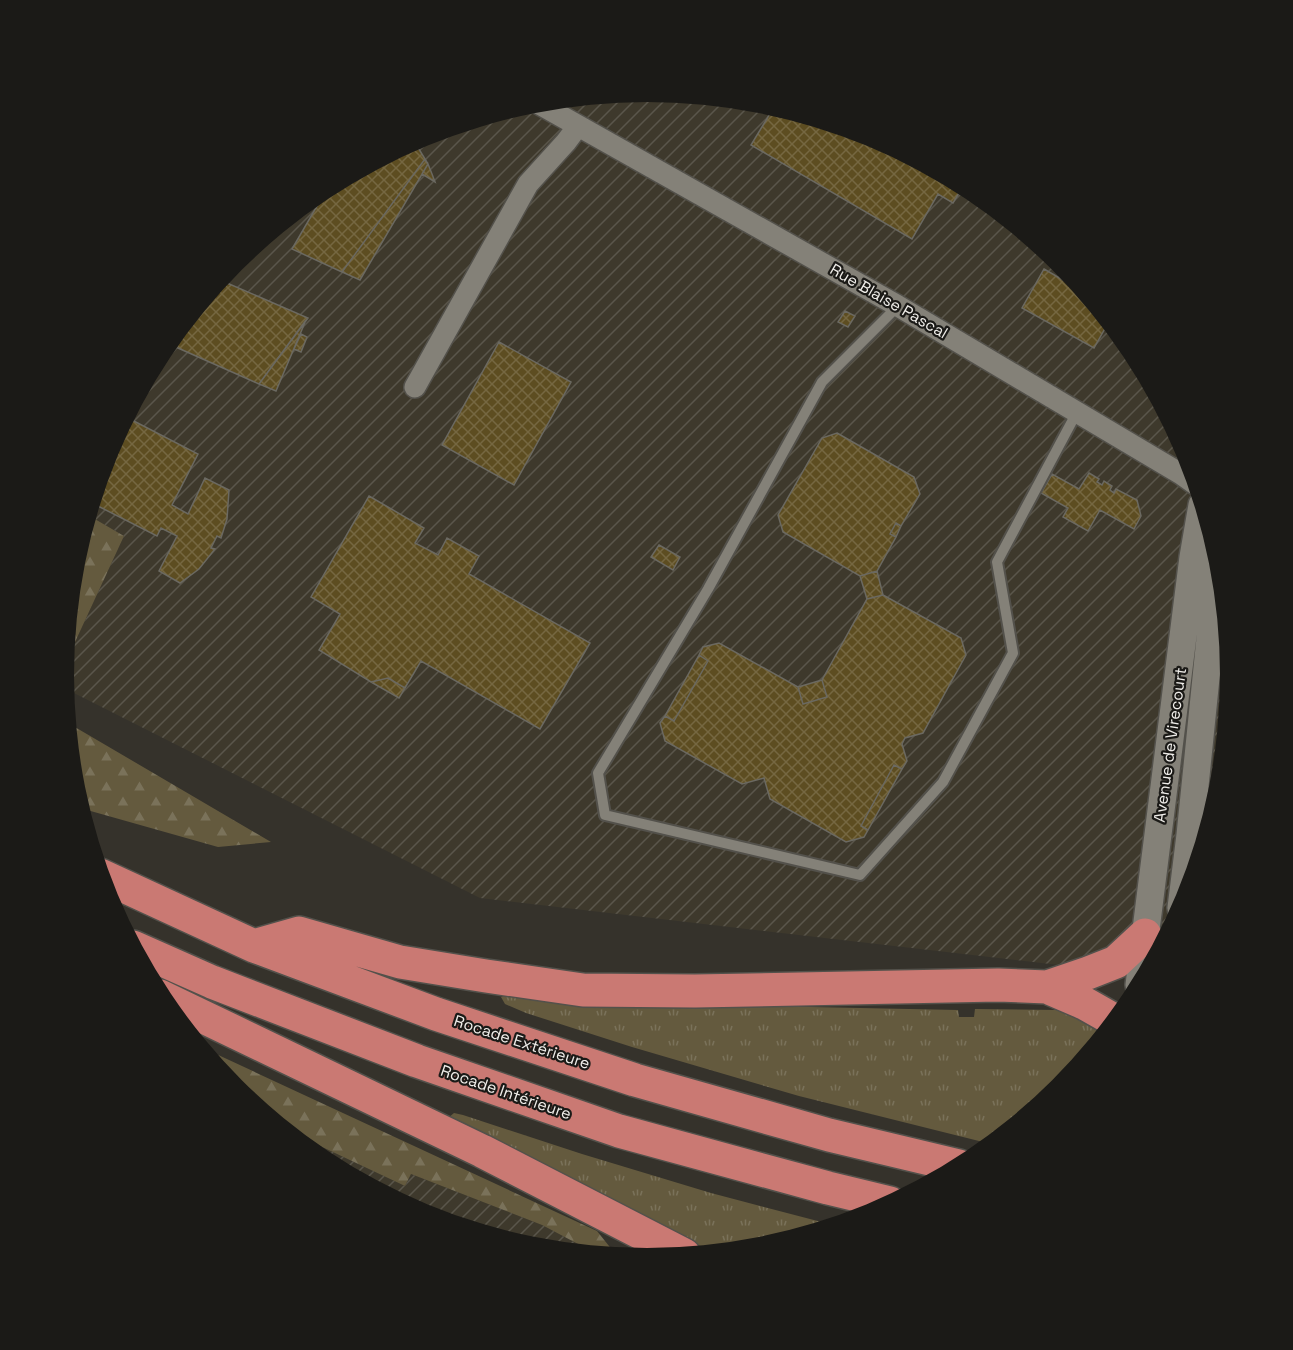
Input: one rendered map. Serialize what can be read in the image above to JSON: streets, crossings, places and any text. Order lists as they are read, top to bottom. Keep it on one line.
{"streets":{"highway":["Rocade Extérieure","Rocade Intérieure"],"street":["Rue Blaise Pascal","Avenue de Virecourt"]}}
